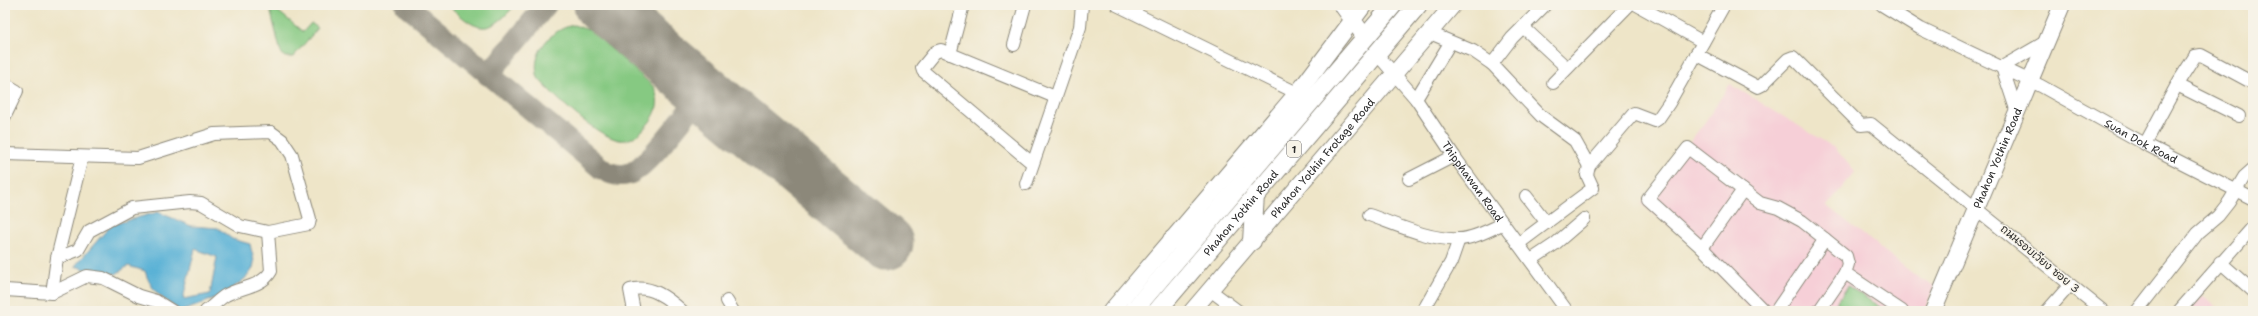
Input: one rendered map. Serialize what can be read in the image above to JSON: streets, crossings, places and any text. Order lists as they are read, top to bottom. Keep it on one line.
{"streets":{"highway":["1","Phahon Yothin Road"],"main road":["Phahon Yothin Frotage Road"],"street":["Suan Dok Road","Thipphawan Road","ถนนรอบเวียง ซอย 3"]},"crossings":[["Suan Dok Road","Phahon Yothin Road"],["Phahon Yothin Frotage Road","Thipphawan Road"],["Phahon Yothin Road","Thipphawan Road"],["Phahon Yothin Road","ถนนรอบเวียง ซอย 3"]]}
